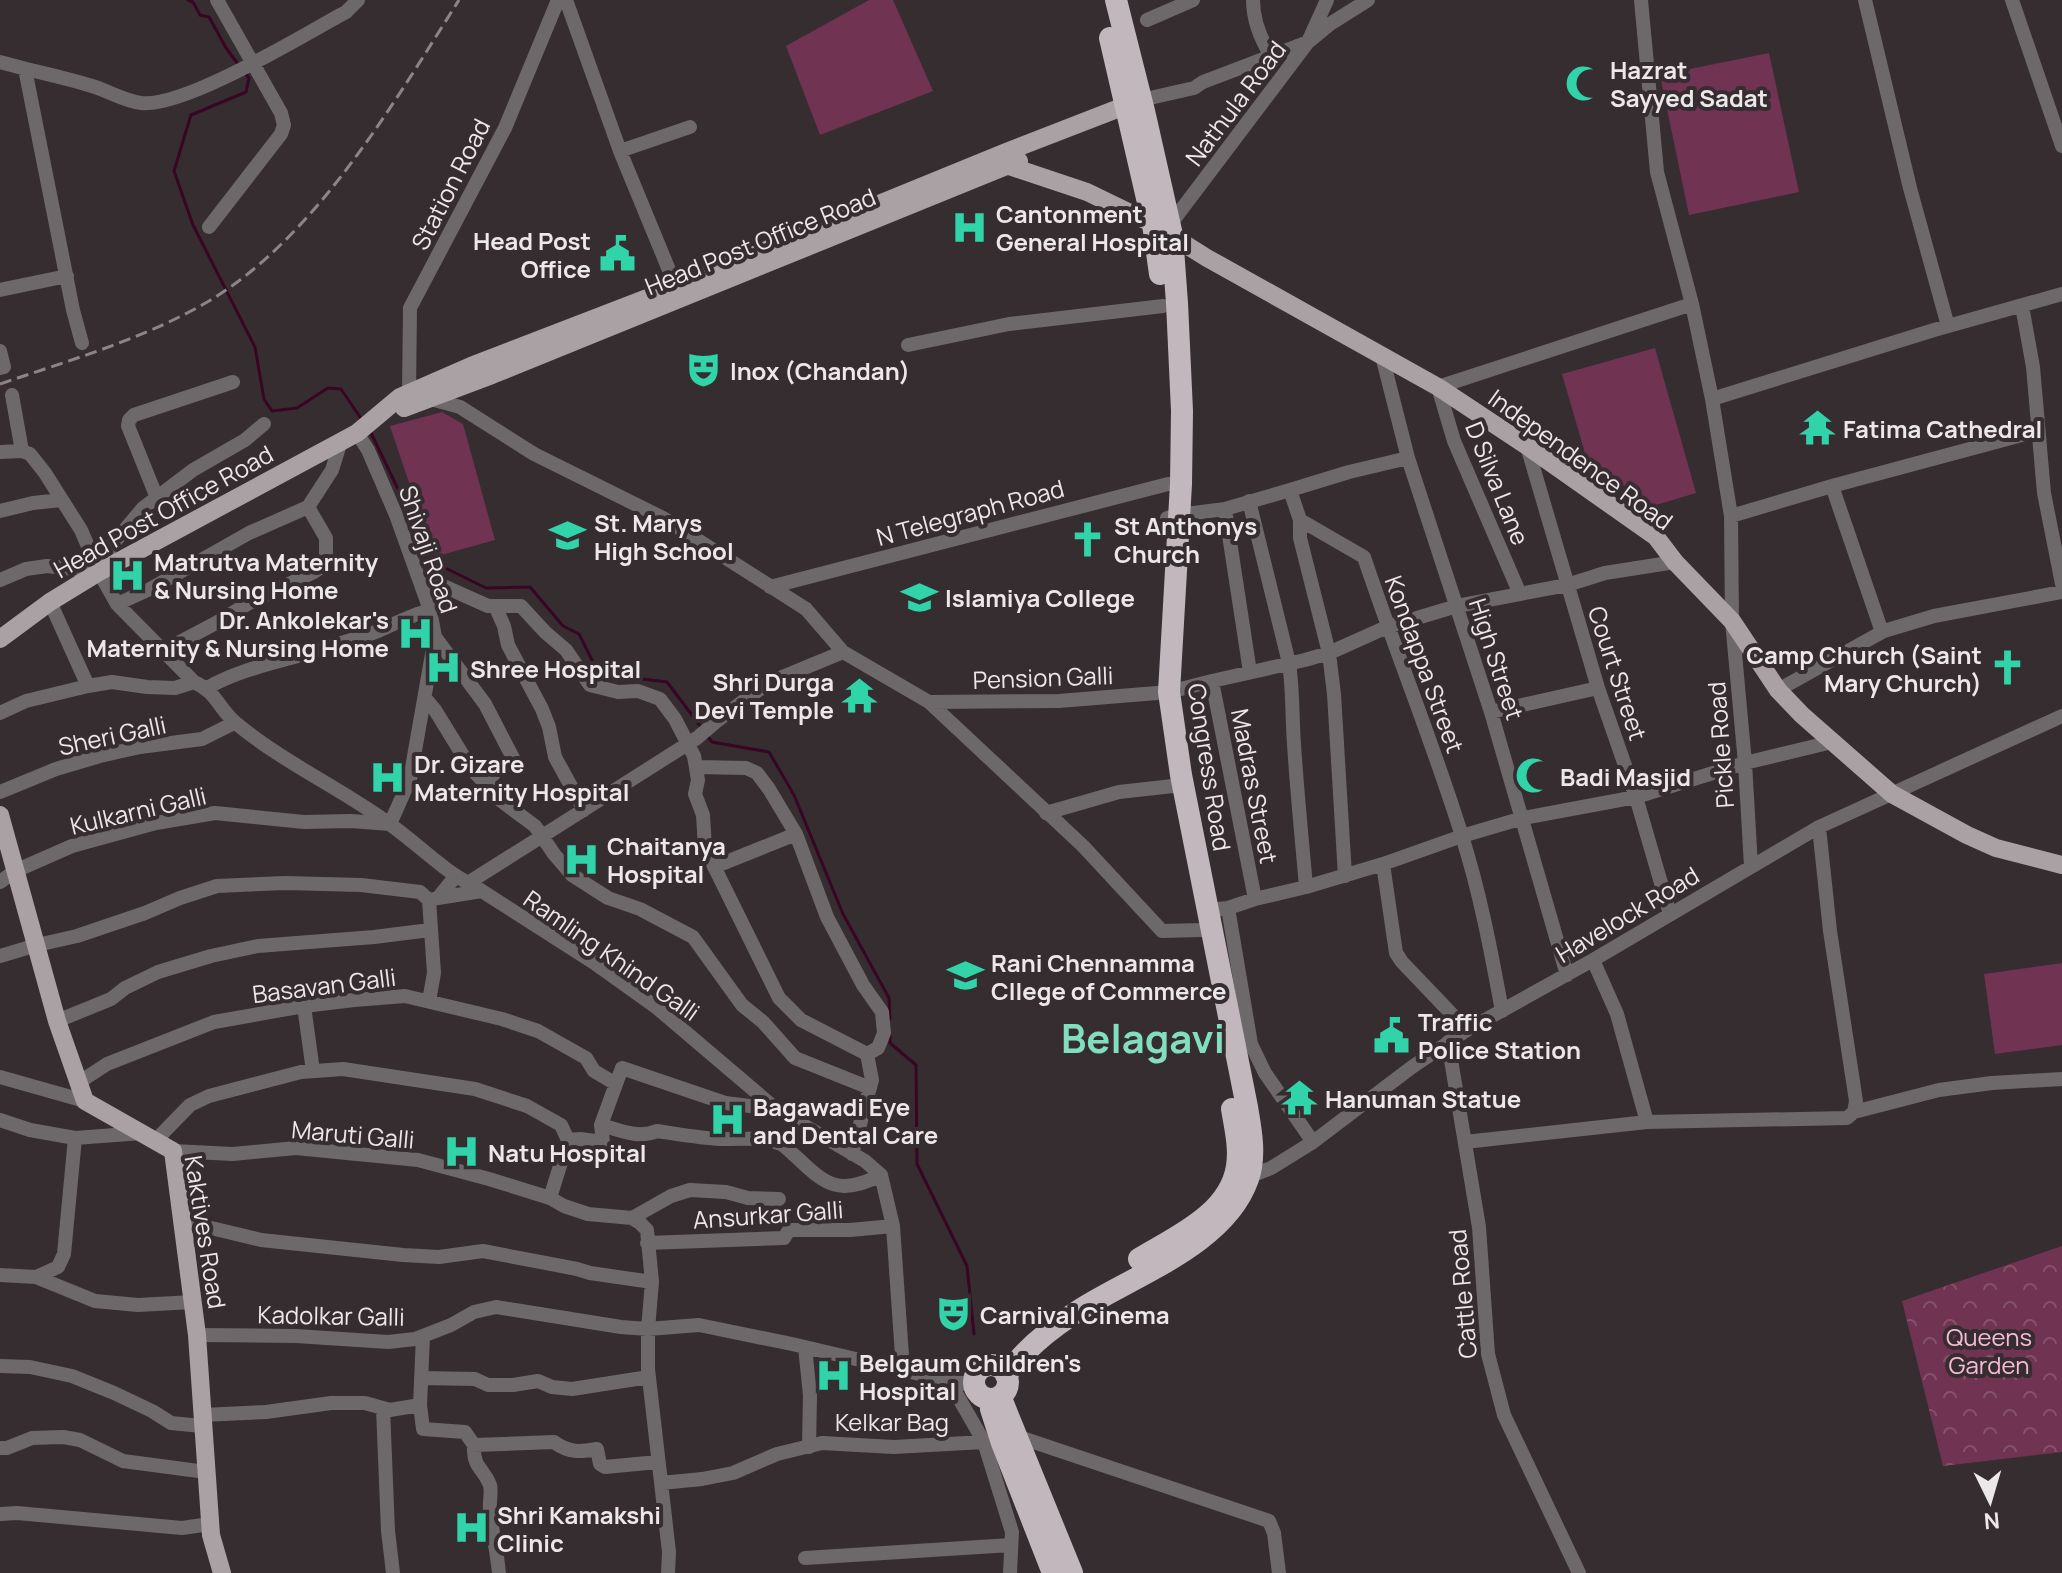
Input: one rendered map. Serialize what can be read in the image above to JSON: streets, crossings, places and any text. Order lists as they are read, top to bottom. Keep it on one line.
{"streets":{"highway":["Congress Road"],"main road":["Head Post Office Road","Independence Road","Kaktives Road"],"street":["Nathula Road","Station Road","D Silva Lane","N Telegraph Road","Shivaji Road","High Street","Kondappa Street","Court Street","Pension Galli","Sheri Galli","Pickle Road","Madras Street","Kulkarni Galli","Havelock Road","Ramling Khind Galli","Basavan Galli","Maruti Galli","Ansurkar Galli","Cattle Road","Kadolkar Galli","Kelkar Bag"]},"crossings":[["Nathula Road","Independence Road"],["Nathula Road","Congress Road"],["Station Road","Head Post Office Road"],["Head Post Office Road","Independence Road"],["Head Post Office Road","Shivaji Road"],["Head Post Office Road","Congress Road"],["Head Post Office Road","Ramling Khind Galli"],["Independence Road","D Silva Lane"],["Independence Road","High Street"],["Independence Road","Court Street"],["Independence Road","Pension Galli"],["Independence Road","Pickle Road"],["Independence Road","Congress Road"],["Independence Road","Havelock Road"],["D Silva Lane","Pension Galli"],["N Telegraph Road","Congress Road"],["Shivaji Road","Kulkarni Galli"],["Shivaji Road","Ramling Khind Galli"],["High Street","Pension Galli"],["High Street","Havelock Road"],["Kondappa Street","Pension Galli"],["Kondappa Street","Havelock Road"],["Court Street","Pension Galli"],["Court Street","Havelock Road"],["Pension Galli","Congress Road"],["Pension Galli","Madras Street"],["Sheri Galli","Ramling Khind Galli"],["Pickle Road","Havelock Road"],["Congress Road","Havelock Road"],["Kulkarni Galli","Ramling Khind Galli"],["Havelock Road","Cattle Road"],["Maruti Galli","Kaktives Road"],["Kaktives Road","Kadolkar Galli"],["Kadolkar Galli","Kelkar Bag"]],"districts":["Belagavi"],"parks":["Queens Garden"],"places":{"mosque":["Hazrat Sayyed Sadat","Badi Masjid"],"hospital":["Cantonment General Hospital","Matrutva Maternity & Nursing Home","Dr. Ankolekar's Maternity & Nursing Home","Shree Hospital","Dr. Gizare Maternity Hospital","Chaitanya Hospital","Bagawadi Eye and Dental Care","Natu Hospital","Belgaum Children's Hospital","Shri Kamakshi Clinic"],"public building":["Head Post Office","Traffic Police Station"],"theatre":["Inox (Chandan)","Carnival Cinema"],"temple":["Fatima Cathedral","Shri Durga Devi Temple","Hanuman Statue"],"school or university":["St. Marys High School","Islamiya College","Rani Chennamma Cllege of Commerce"],"church":["St Anthonys Church","Camp Church (Saint Mary Church)"]},"north":"bottom"}
